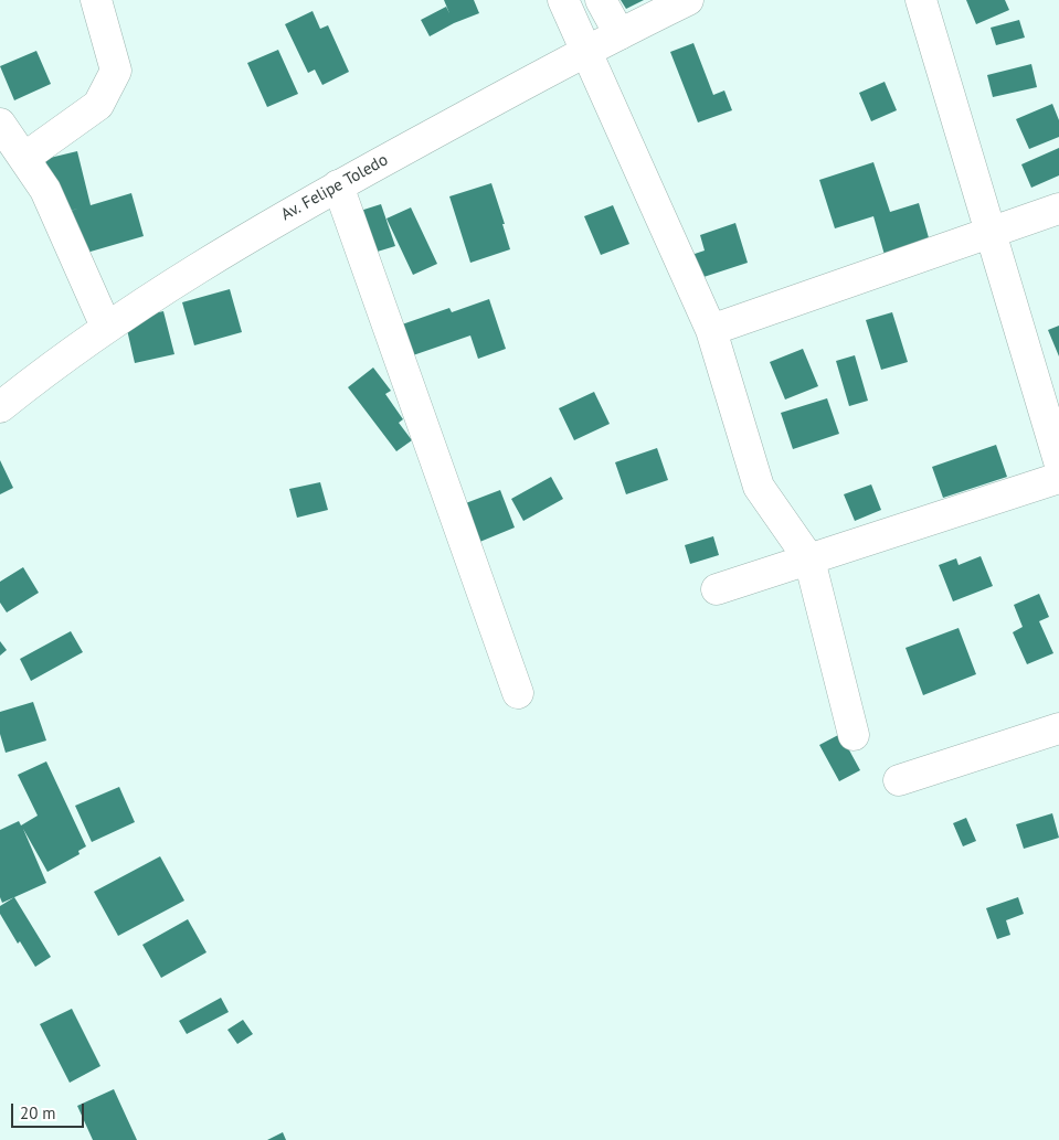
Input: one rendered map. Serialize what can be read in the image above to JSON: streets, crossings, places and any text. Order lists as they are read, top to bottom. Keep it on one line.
{"streets":{"street":["Av. Felipe Toledo"]},"scale_bar":"20 m"}
